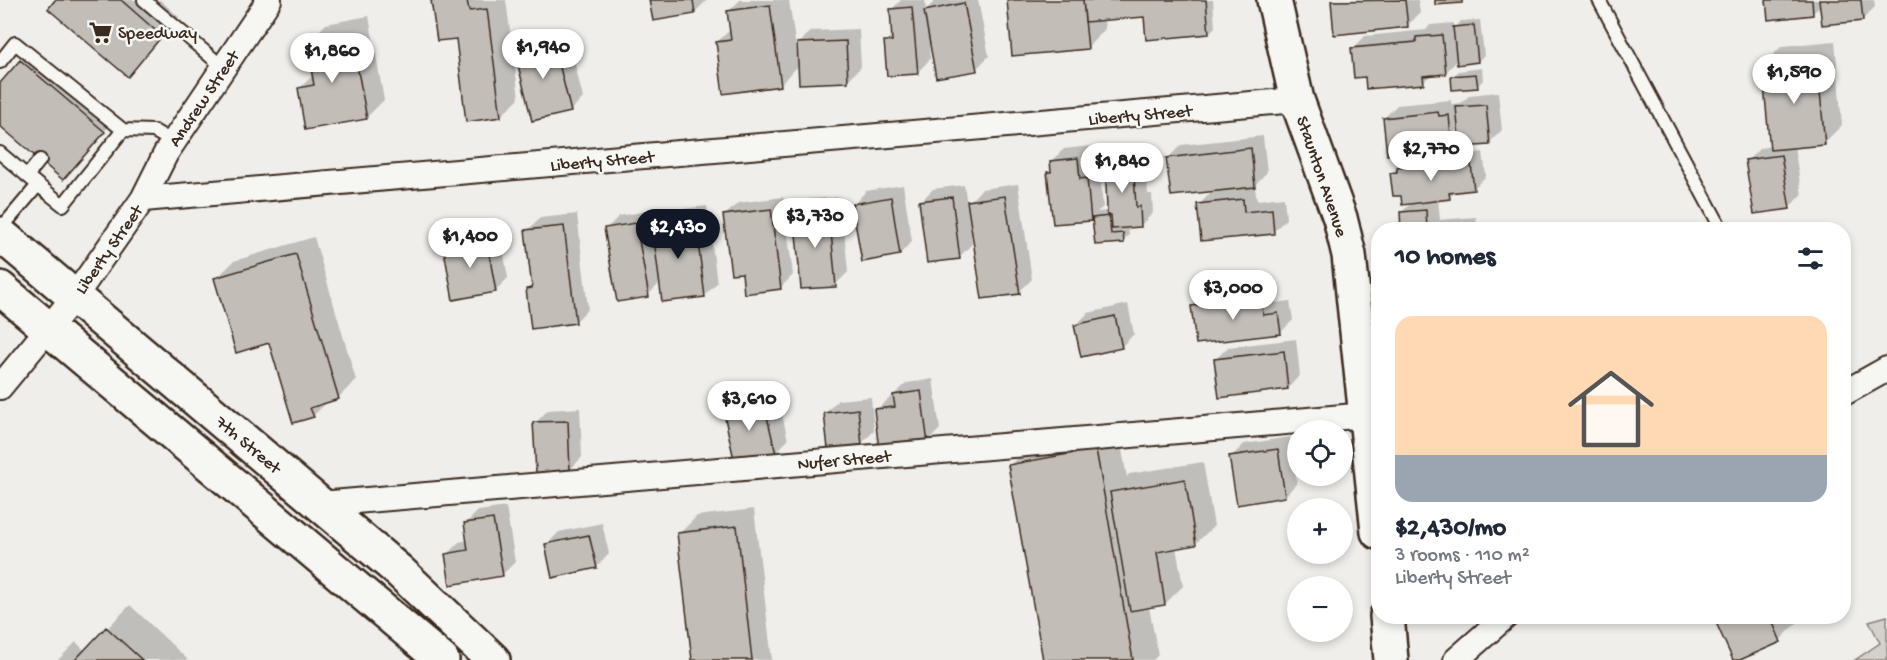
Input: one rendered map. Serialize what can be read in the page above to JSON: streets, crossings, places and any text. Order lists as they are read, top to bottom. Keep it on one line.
{"streets":{"main road":["Staunton Avenue","7th Street"],"street":["Andrew Street","Liberty Street","Nufer Street"]},"crossings":[["Andrew Street","Liberty Street"],["Liberty Street","Staunton Avenue"],["Liberty Street","7th Street"],["Staunton Avenue","Nufer Street"],["7th Street","Nufer Street"]],"places":{"supermarket":["Speedway"]},"page":{"price":["$1,940","$1,860","$1,590","$2,770","$1,840","$3,730","$2,430","$1,400","$3,000","$3,610"],"heading":"10 homes","list":[{"name":"$2,430/mo","note":"3 rooms · 110 m² · Liberty Street"}],"map_buttons":["+","−"]}}
